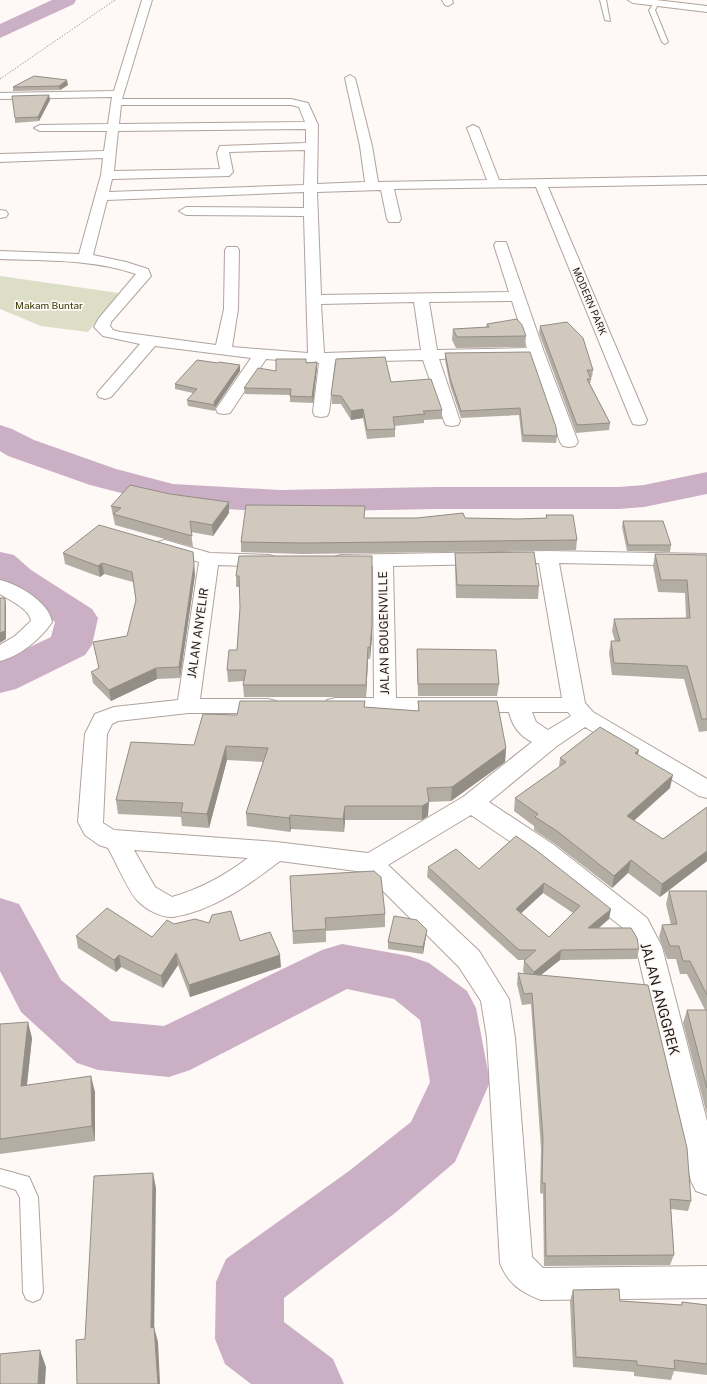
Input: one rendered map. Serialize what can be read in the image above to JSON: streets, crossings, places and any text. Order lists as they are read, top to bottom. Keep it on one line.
{"streets":{"street":["MODERN PARK","JALAN ANYELIR","JALAN BOUGENVILLE","JALAN ANGGREK"]},"parks":["Makam Buntar"]}
